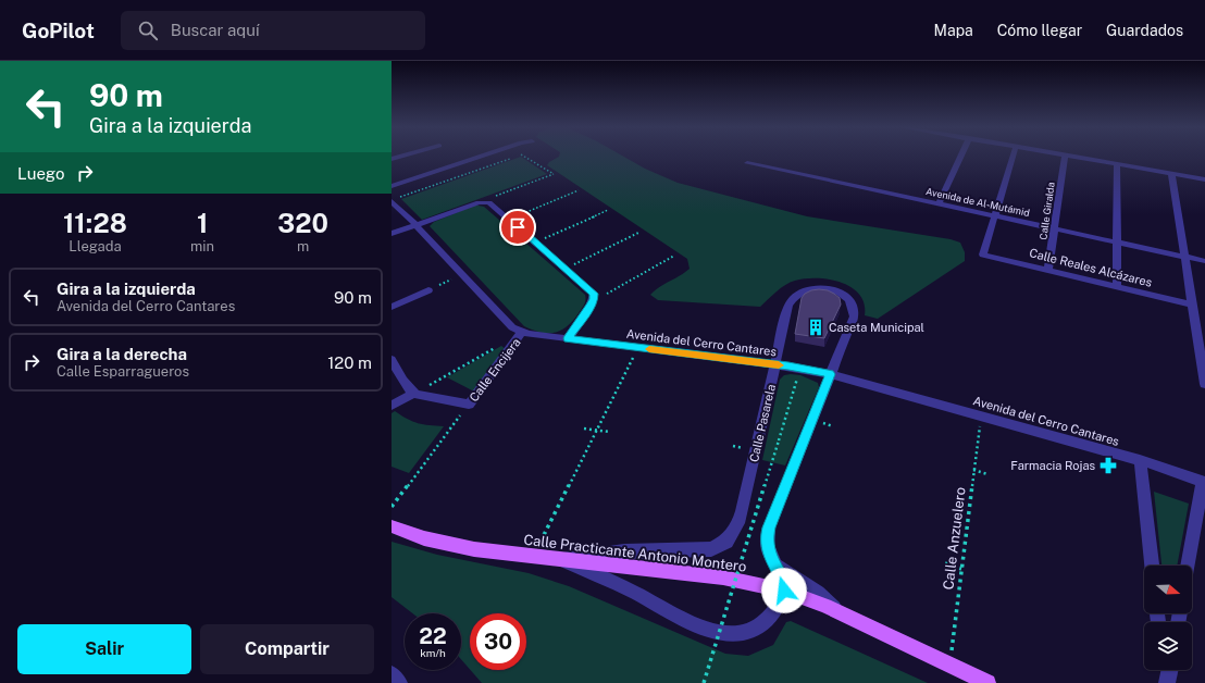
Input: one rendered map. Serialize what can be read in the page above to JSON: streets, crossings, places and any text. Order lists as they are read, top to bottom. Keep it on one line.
{"streets":{"main road":["Calle Practicante Antonio Montero"],"street":["Avenida de Al-Mutámid","Calle Giralda","Calle Reales Alcázares","Avenida del Cerro Cantares","Calle Encijera","Calle Pasarela"],"path":["Calle Anzuelero"]},"crossings":[["Avenida de Al-Mutámid","Calle Giralda"],["Avenida de Al-Mutámid","Calle Reales Alcázares"],["Calle Giralda","Calle Reales Alcázares"],["Avenida del Cerro Cantares","Calle Encijera"],["Avenida del Cerro Cantares","Calle Pasarela"],["Avenida del Cerro Cantares","Calle Anzuelero"],["Calle Pasarela","Calle Practicante Antonio Montero"],["Calle Anzuelero","Calle Practicante Antonio Montero"]],"places":{"building":["Caseta Municipal"],"pharmacy":["Farmacia Rojas"]},"north":"right","page":{"header":"GoPilot","search":"Buscar aquí","nav":["Mapa","Cómo llegar","Guardados"],"turn":["90 m","Gira a la izquierda"],"then":"Luego","eta":["11:28","Llegada","1","min","320","m"],"list":[{"name":"Gira a la izquierda","note":"Avenida del Cerro Cantares","value":"90 m"},{"name":"Gira a la derecha","note":"Calle Esparragueros","value":"120 m"}],"speed":"22 km/h","limit":"30","buttons":["Salir","Compartir"]}}
